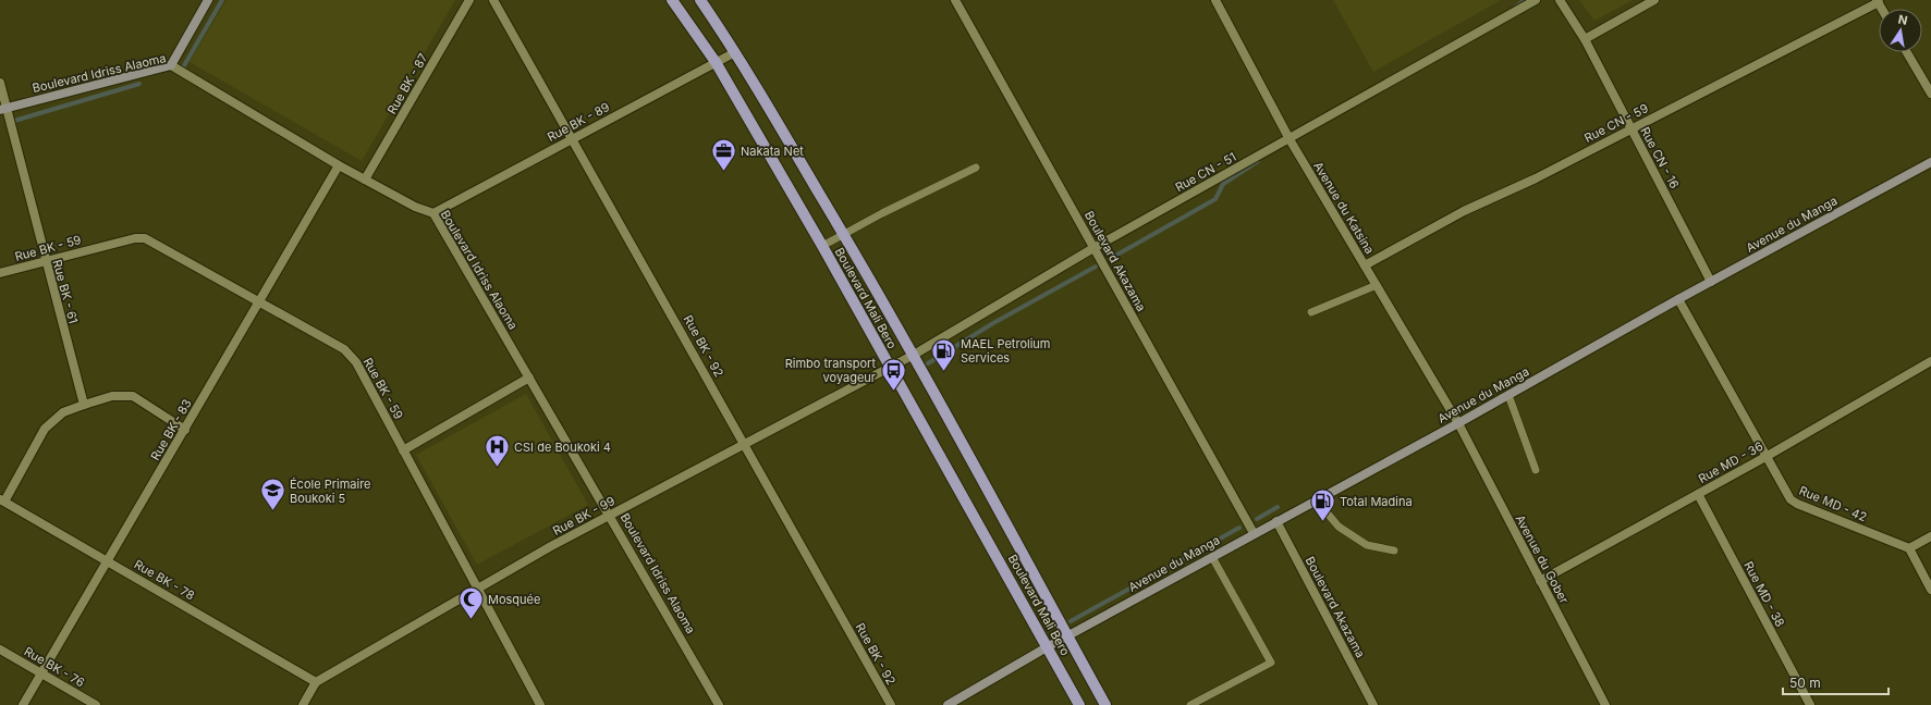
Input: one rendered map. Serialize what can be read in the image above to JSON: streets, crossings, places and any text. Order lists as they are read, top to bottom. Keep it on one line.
{"streets":{"main road":["Boulevard Mali Bero"],"street":["Boulevard Idriss Alaoma","Rue BK - 87","Rue BK - 89","Rue CN - 59","Rue CN - 16","Rue CN - 51","Avenue du Katsina","Avenue du Manga","Rue BK - 59","Boulevard Akazama","Rue BK - 61","Rue BK - 92","Rue BK - 83","Rue MD - 36","Rue MD - 42","Rue BK - 99","Avenue du Gober","Rue BK - 78","Rue MD - 38","Rue BK - 76"]},"crossings":[["Boulevard Idriss Alaoma","Rue BK - 87"],["Boulevard Idriss Alaoma","Rue BK - 89"],["Boulevard Idriss Alaoma","Rue BK - 61"],["Boulevard Idriss Alaoma","Rue BK - 83"],["Boulevard Idriss Alaoma","Rue BK - 99"],["Rue BK - 89","Boulevard Mali Bero"],["Rue BK - 89","Rue BK - 92"],["Rue CN - 59","Rue CN - 16"],["Rue CN - 59","Avenue du Katsina"],["Rue CN - 16","Avenue du Manga"],["Rue CN - 51","Avenue du Katsina"],["Rue CN - 51","Boulevard Akazama"],["Rue CN - 51","Boulevard Mali Bero"],["Rue CN - 51","Rue BK - 99"],["Avenue du Katsina","Avenue du Manga"],["Avenue du Katsina","Avenue du Gober"],["Avenue du Manga","Boulevard Akazama"],["Avenue du Manga","Boulevard Mali Bero"],["Avenue du Manga","Rue MD - 42"],["Avenue du Manga","Avenue du Gober"],["Rue BK - 59","Rue BK - 61"],["Rue BK - 59","Rue BK - 83"],["Rue BK - 59","Rue BK - 99"],["Boulevard Mali Bero","Rue BK - 99"],["Rue BK - 92","Rue BK - 99"],["Rue BK - 83","Rue BK - 78"],["Rue BK - 83","Rue BK - 76"],["Rue MD - 36","Rue MD - 42"],["Rue MD - 36","Avenue du Gober"],["Rue MD - 36","Rue MD - 38"],["Rue BK - 99","Rue BK - 78"]],"places":{"office":["Nakata Net"],"fuel station":["MAEL Petrolium Services","Total Madina"],"bus stop":["Rimbo transport voyageur"],"hospital":["CSI de Boukoki 4"],"school or university":["École Primaire Boukoki 5"],"mosque":["Mosquée"]},"scale_bar":"50 m","north":"top"}
